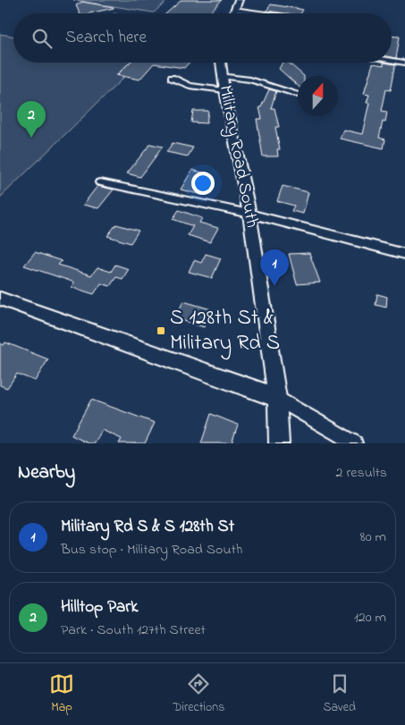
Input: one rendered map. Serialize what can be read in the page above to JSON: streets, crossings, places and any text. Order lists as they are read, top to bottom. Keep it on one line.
{"streets":{"street":["Military Road South"]},"places":{"transit":["S 128th St & Military Rd S"]},"north":"top","page":{"search":"Search here","pins":["2","1"],"heading":["Nearby","2 results"],"list":[{"mark":"1","name":"Military Rd S & S 128th St","note":"Bus stop · Military Road South","value":"80 m"},{"mark":"2","name":"Hilltop Park","note":"Park · South 127th Street","value":"120 m"}],"nav":["Map","Directions","Saved"]}}
